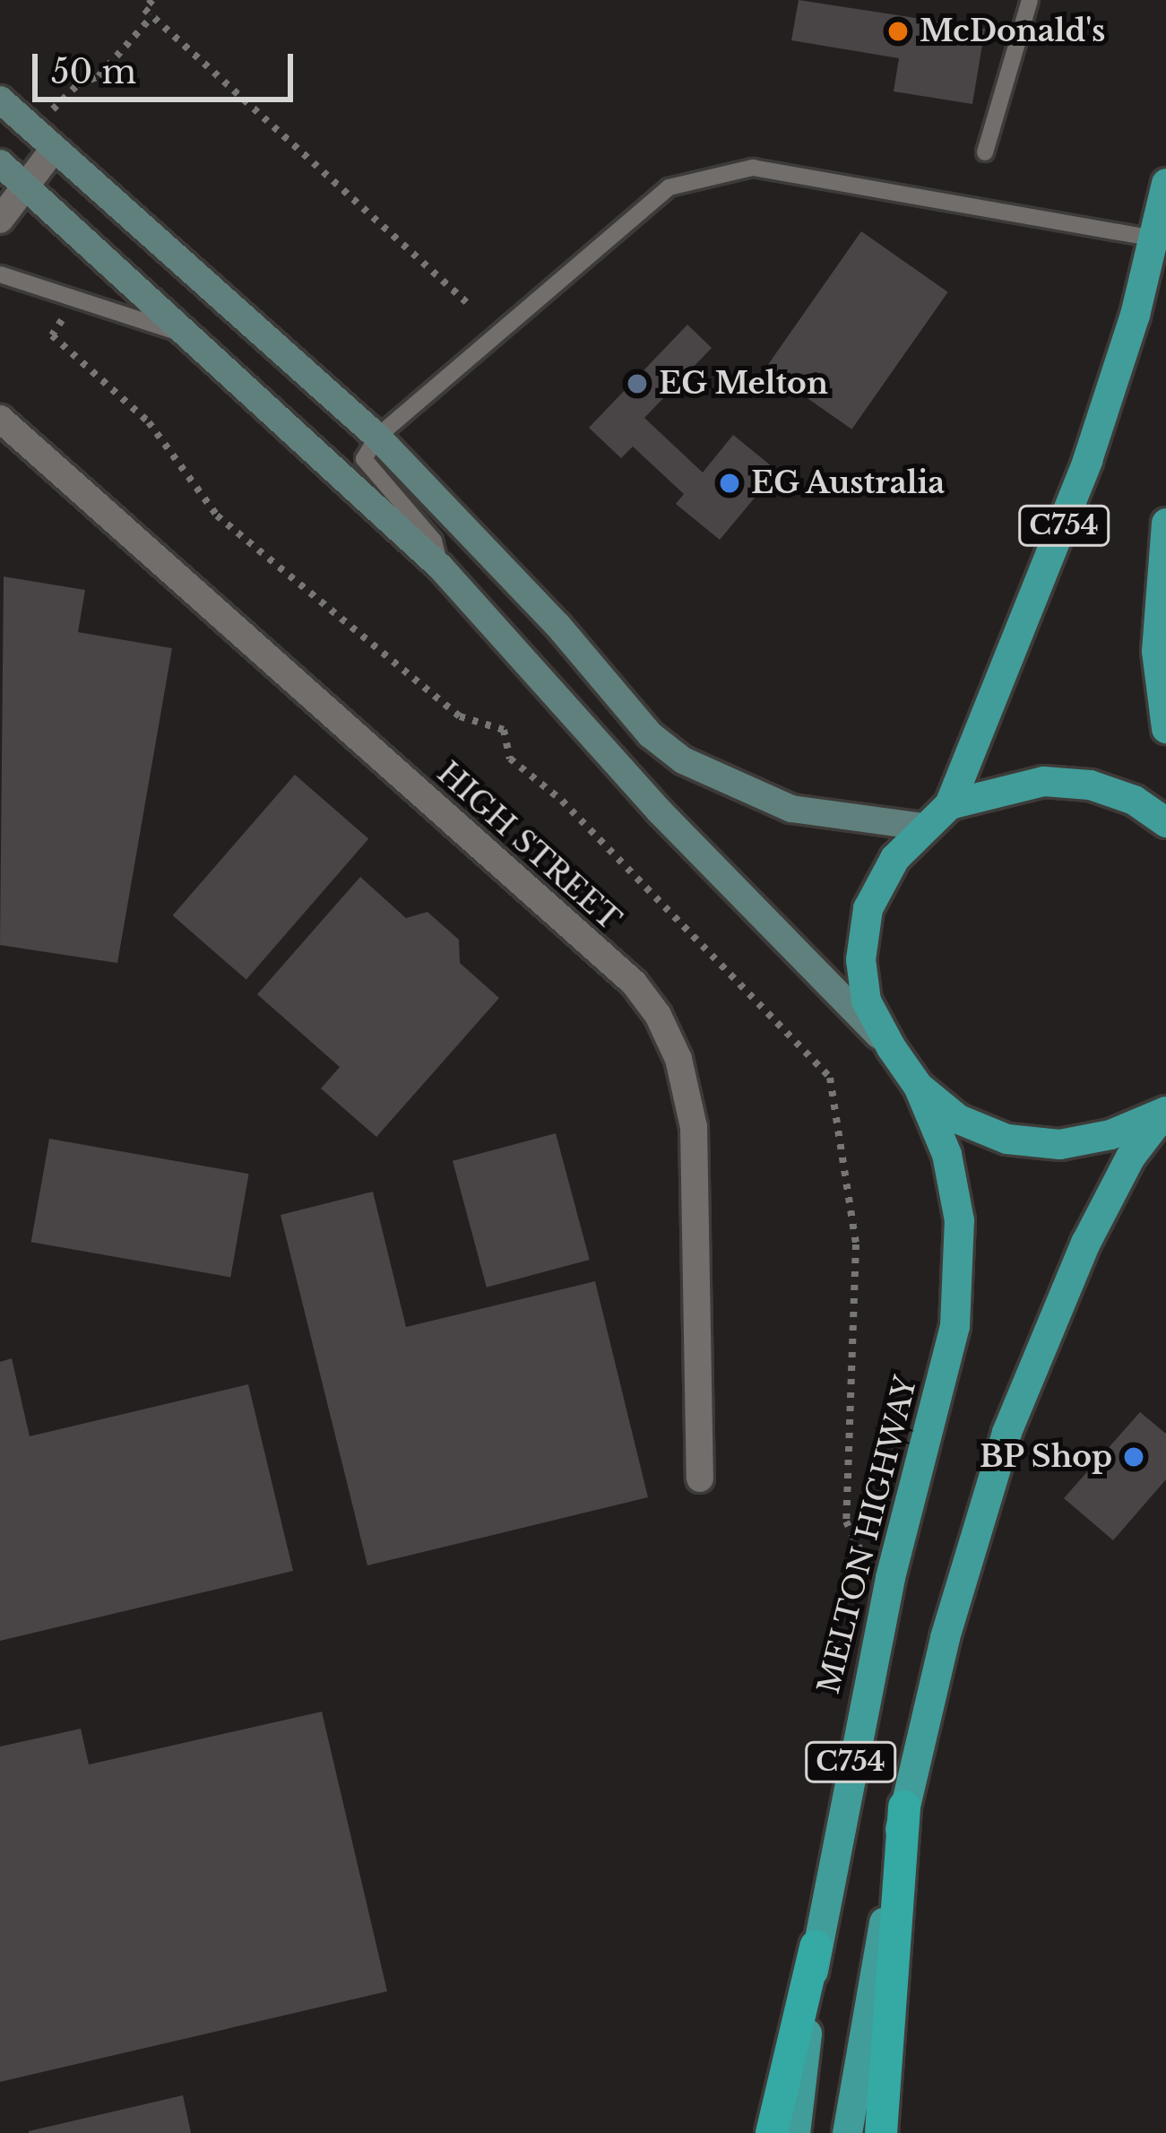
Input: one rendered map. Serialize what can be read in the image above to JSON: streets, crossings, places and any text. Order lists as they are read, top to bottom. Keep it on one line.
{"streets":{"highway":["C754","MELTON HIGHWAY"],"street":["HIGH STREET"]},"places":["McDonald's","EG Melton","EG Australia","BP Shop"],"scale_bar":"50 m"}
